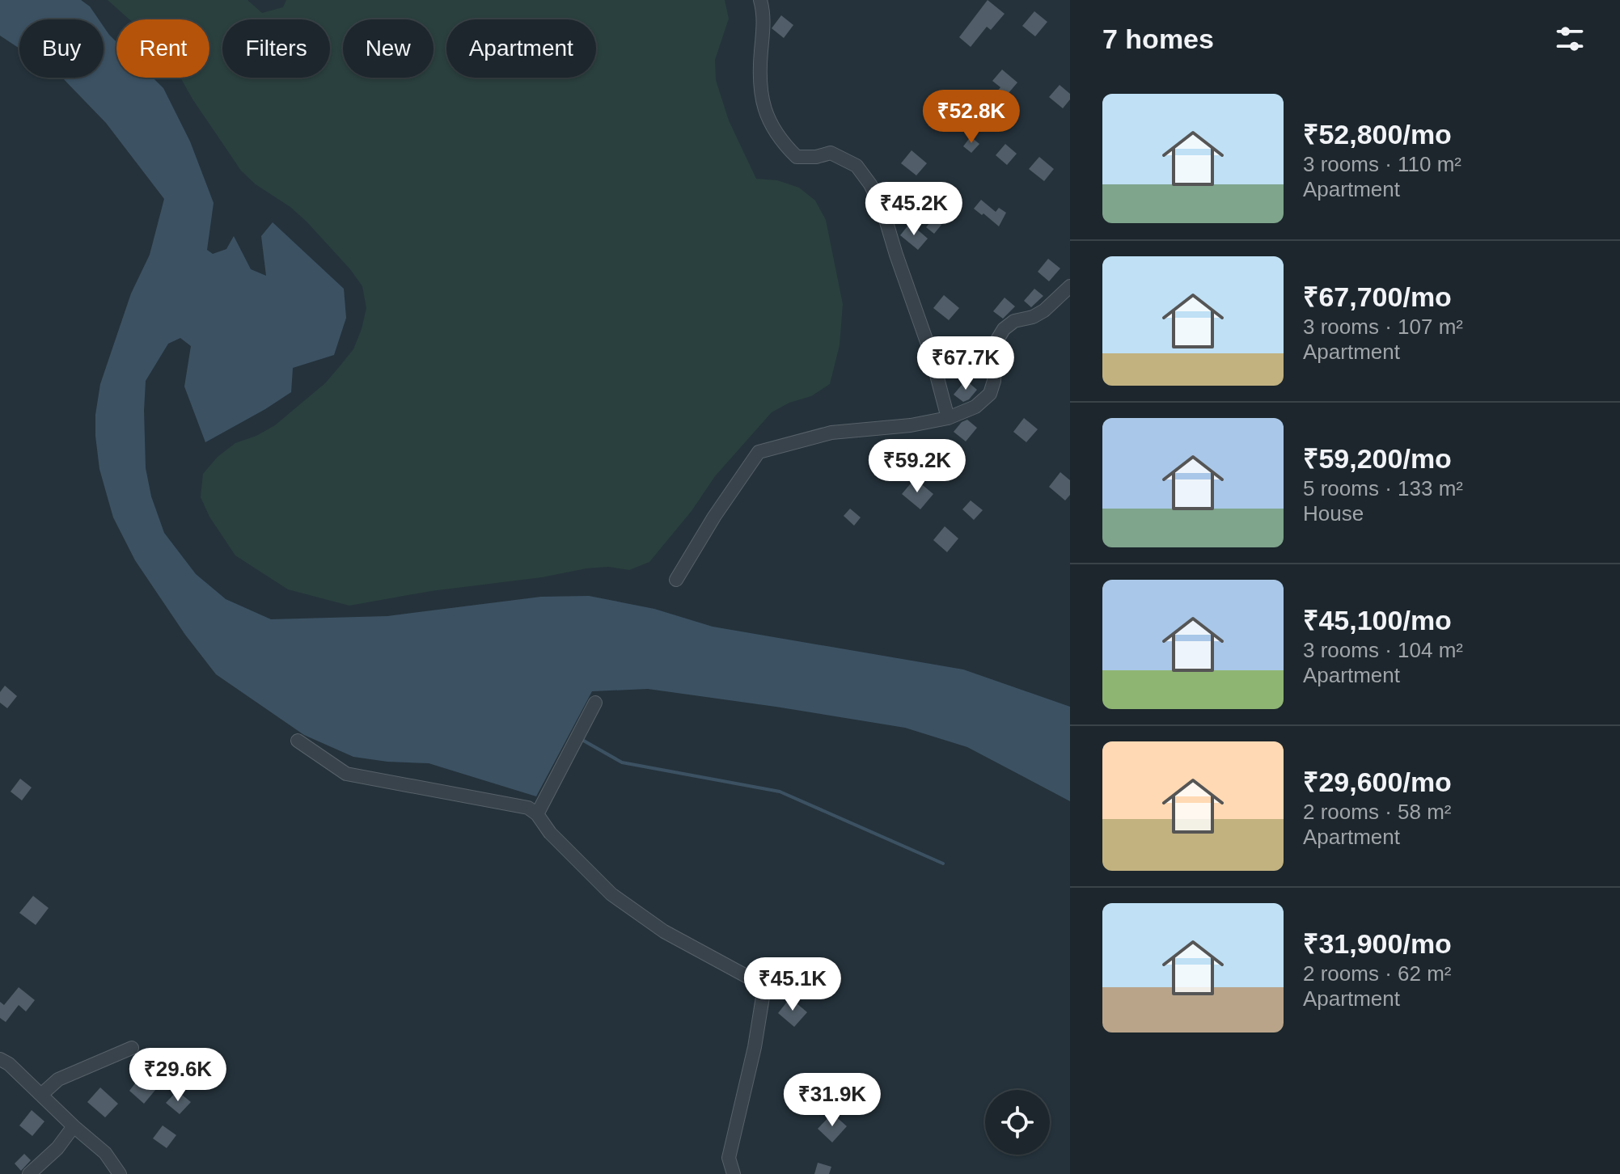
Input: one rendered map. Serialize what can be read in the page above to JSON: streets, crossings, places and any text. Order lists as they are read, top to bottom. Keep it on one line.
{"page":{"heading":"7 homes","chip":["Buy","Rent","Filters","New","Apartment"],"list":[{"name":"₹52,800/mo","note":"3 rooms · 110 m² · Apartment"},{"name":"₹67,700/mo","note":"3 rooms · 107 m² · Apartment"},{"name":"₹59,200/mo","note":"5 rooms · 133 m² · House"},{"name":"₹45,100/mo","note":"3 rooms · 104 m² · Apartment"},{"name":"₹29,600/mo","note":"2 rooms · 58 m² · Apartment"},{"name":"₹31,900/mo","note":"2 rooms · 62 m² · Apartment"}],"price":["₹52.8K","₹45.2K","₹67.7K","₹59.2K","₹45.1K","₹29.6K","₹31.9K"]}}
